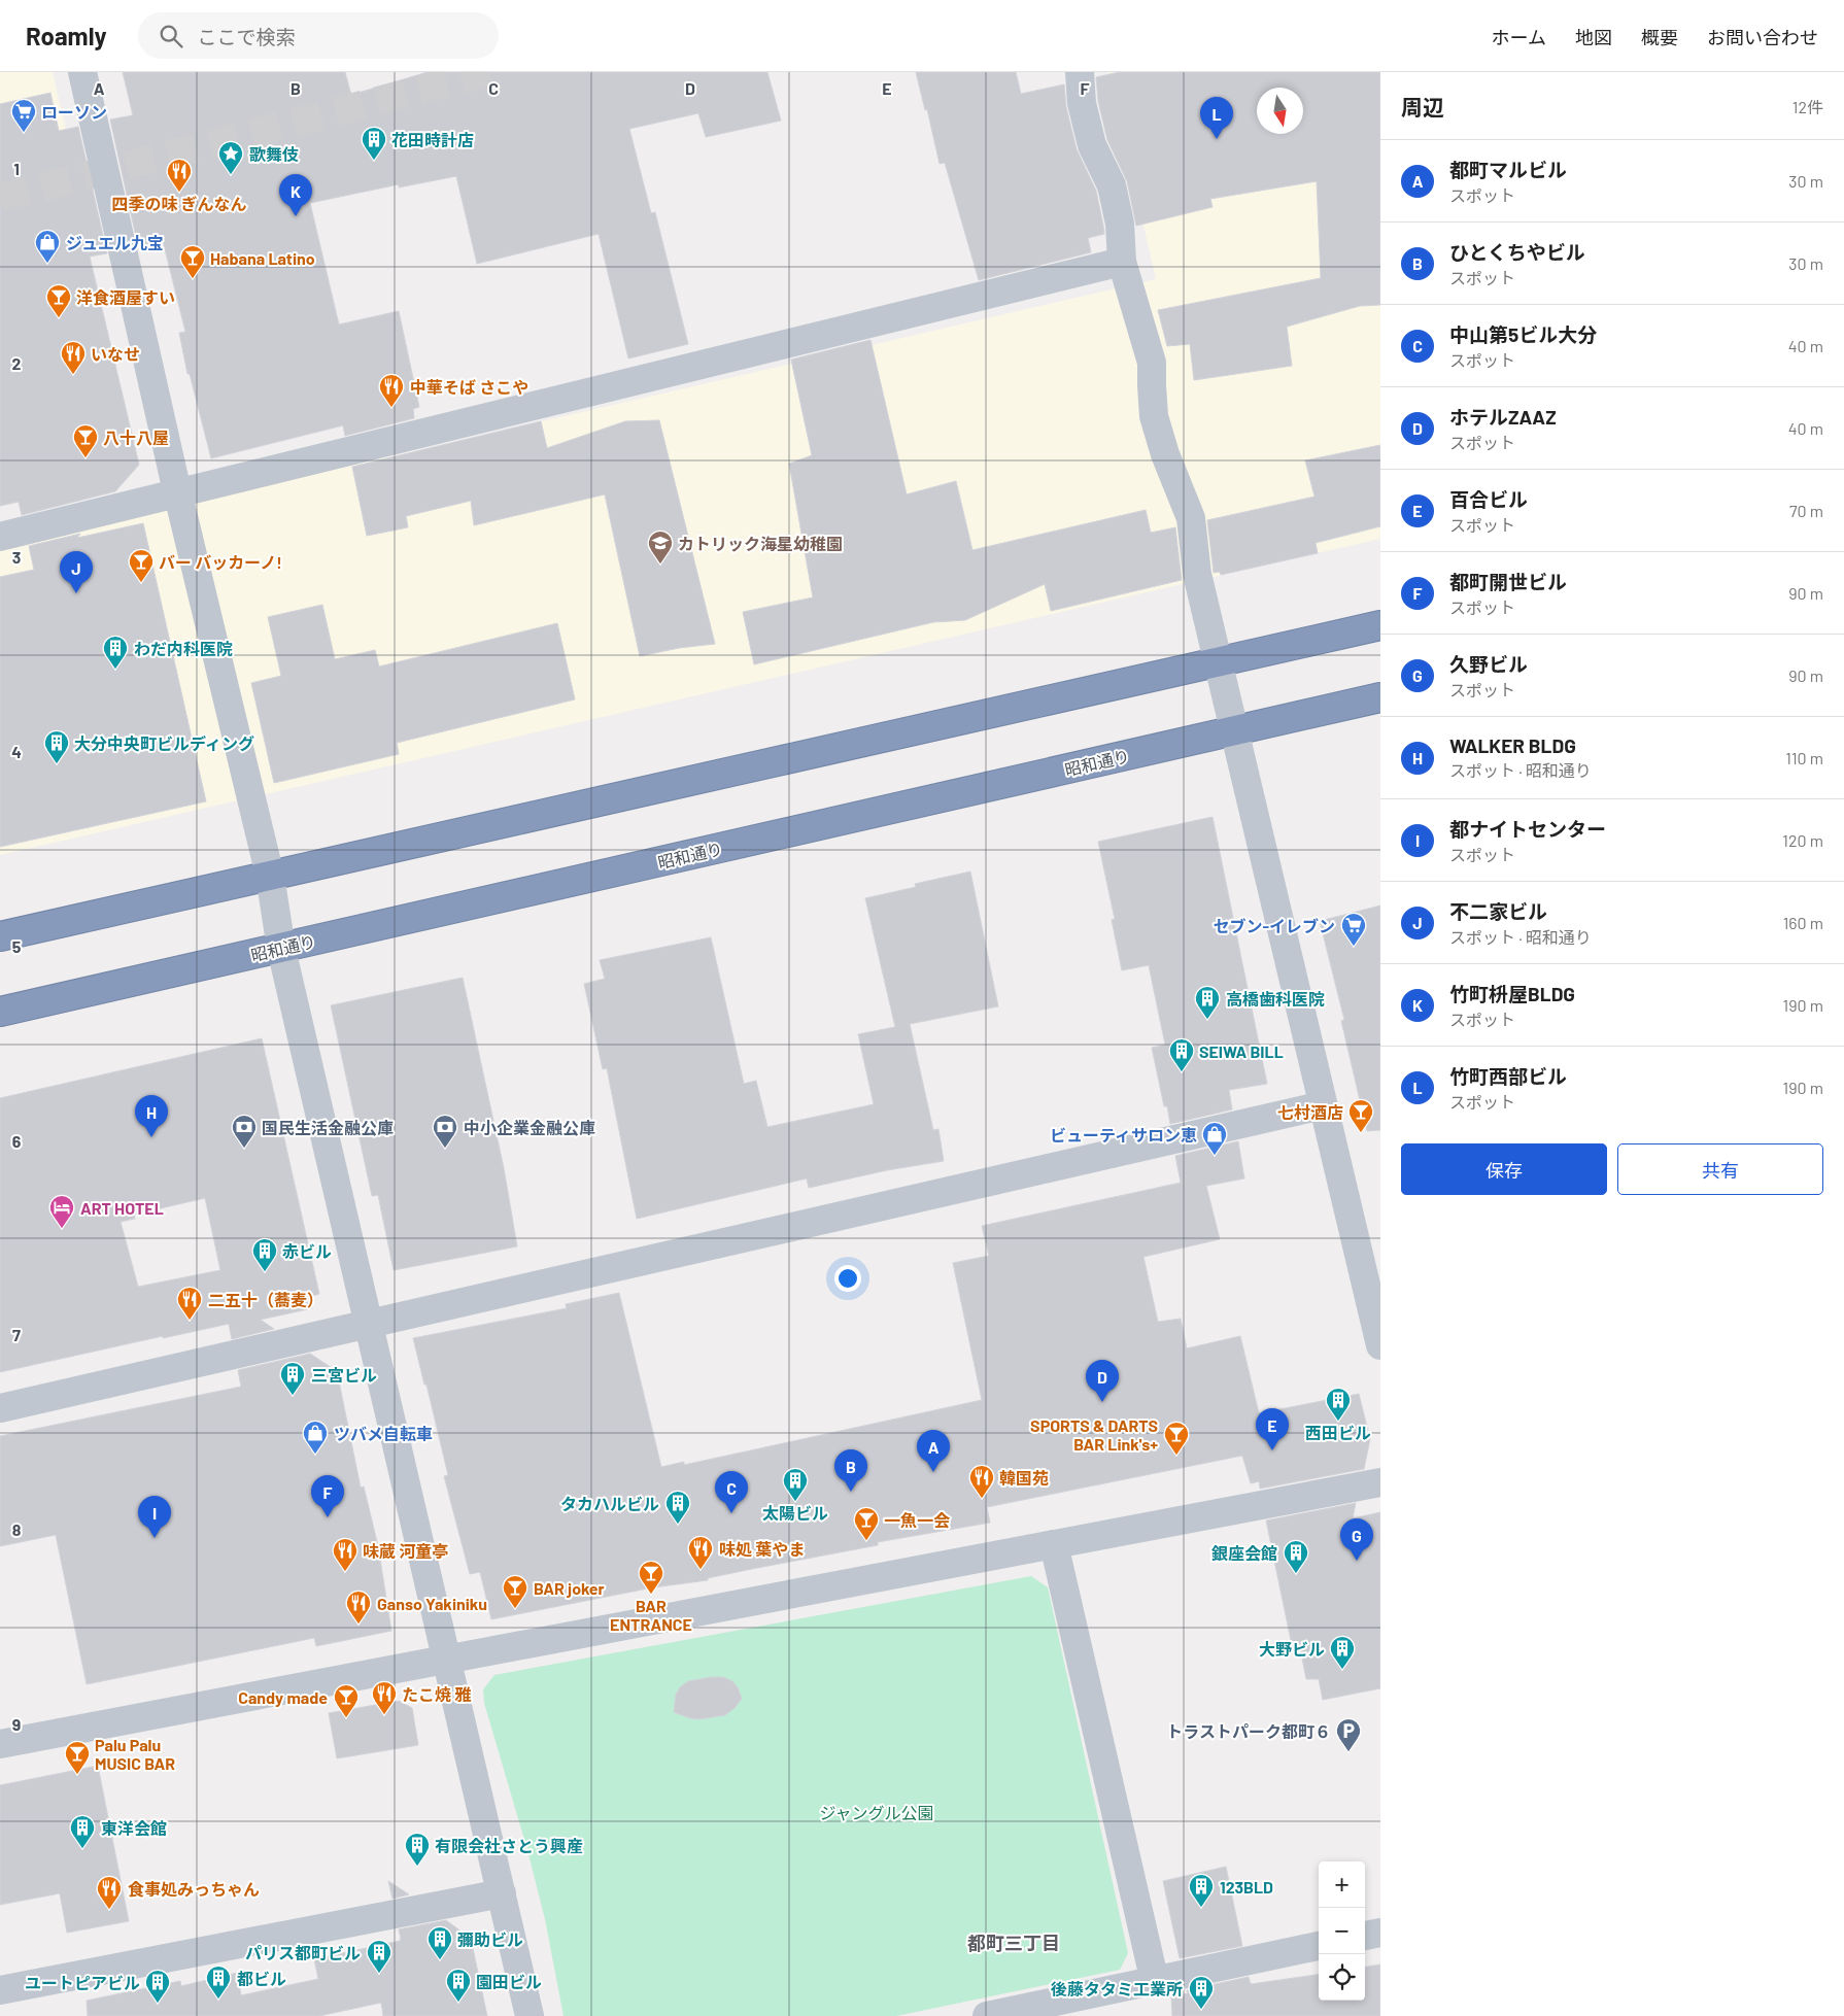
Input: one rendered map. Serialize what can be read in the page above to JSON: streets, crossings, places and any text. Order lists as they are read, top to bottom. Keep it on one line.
{"streets":{"highway":["昭和通り"]},"districts":["都町三丁目"],"parks":["ジャングル公園"],"places":{"supermarket":["ローソン","セブン-イレブン"],"building":["花田時計店","わだ内科医院","大分中央町ビルディング","高橋歯科医院","SEIWA BILL","赤ビル","三宮ビル","西田ビル","太陽ビル","タカハルビル","銀座会館","大野ビル","東洋会館","有限会社さとう興産","123BLD","彌助ビル","パリス都町ビル","都ビル","園田ビル","ユートピアビル","後藤タタミ工業所"],"place":["歌舞伎"],"restaurant":["四季の味 ぎんなん","いなせ","中華そば さこや","二五十（蕎麦）","韓国苑","味処 葉やま","味蔵 河童亭","Ganso Yakiniku","たこ焼 雅","食事処みっちゃん"],"shop":["ジュエル九宝","ビューティサロン恵","ツバメ自転車"],"bar":["Habana Latino","洋食酒屋すい","八十八屋","バー バッカーノ!","七村酒店","SPORTS & DARTS BAR Link's+","一魚一会","BAR ENTRANCE","BAR joker","Candy made","Palu Palu MUSIC BAR"],"school or university":["カトリック海星幼稚園"],"bank":["国民生活金融公庫","中小企業金融公庫"],"hotel":["ART HOTEL"],"parking":["トラストパーク都町６"]},"north":"bottom","page":{"header":"Roamly","search":"ここで検索","nav":["ホーム","地図","概要","お問い合わせ"],"heading":["周辺","12件"],"pins":["L","K","J","H","D","E","A","B","C","F","I","G"],"list":[{"mark":"A","name":"都町マルビル","note":"スポット","value":"30 m"},{"mark":"B","name":"ひとくちやビル","note":"スポット","value":"30 m"},{"mark":"C","name":"中山第5ビル大分","note":"スポット","value":"40 m"},{"mark":"D","name":"ホテルZAAZ","note":"スポット","value":"40 m"},{"mark":"E","name":"百合ビル","note":"スポット","value":"70 m"},{"mark":"F","name":"都町開世ビル","note":"スポット","value":"90 m"},{"mark":"G","name":"久野ビル","note":"スポット","value":"90 m"},{"mark":"H","name":"WALKER BLDG","note":"スポット · 昭和通り","value":"110 m"},{"mark":"I","name":"都ナイトセンター","note":"スポット","value":"120 m"},{"mark":"J","name":"不二家ビル","note":"スポット · 昭和通り","value":"160 m"},{"mark":"K","name":"竹町枡屋BLDG","note":"スポット","value":"190 m"},{"mark":"L","name":"竹町西部ビル","note":"スポット","value":"190 m"}],"buttons":["保存","共有"],"map_buttons":["+","−"]},"grid":{"columns":["A","B","C","D","E","F"],"rows":["1","2","3","4","5","6","7","8","9"]}}
